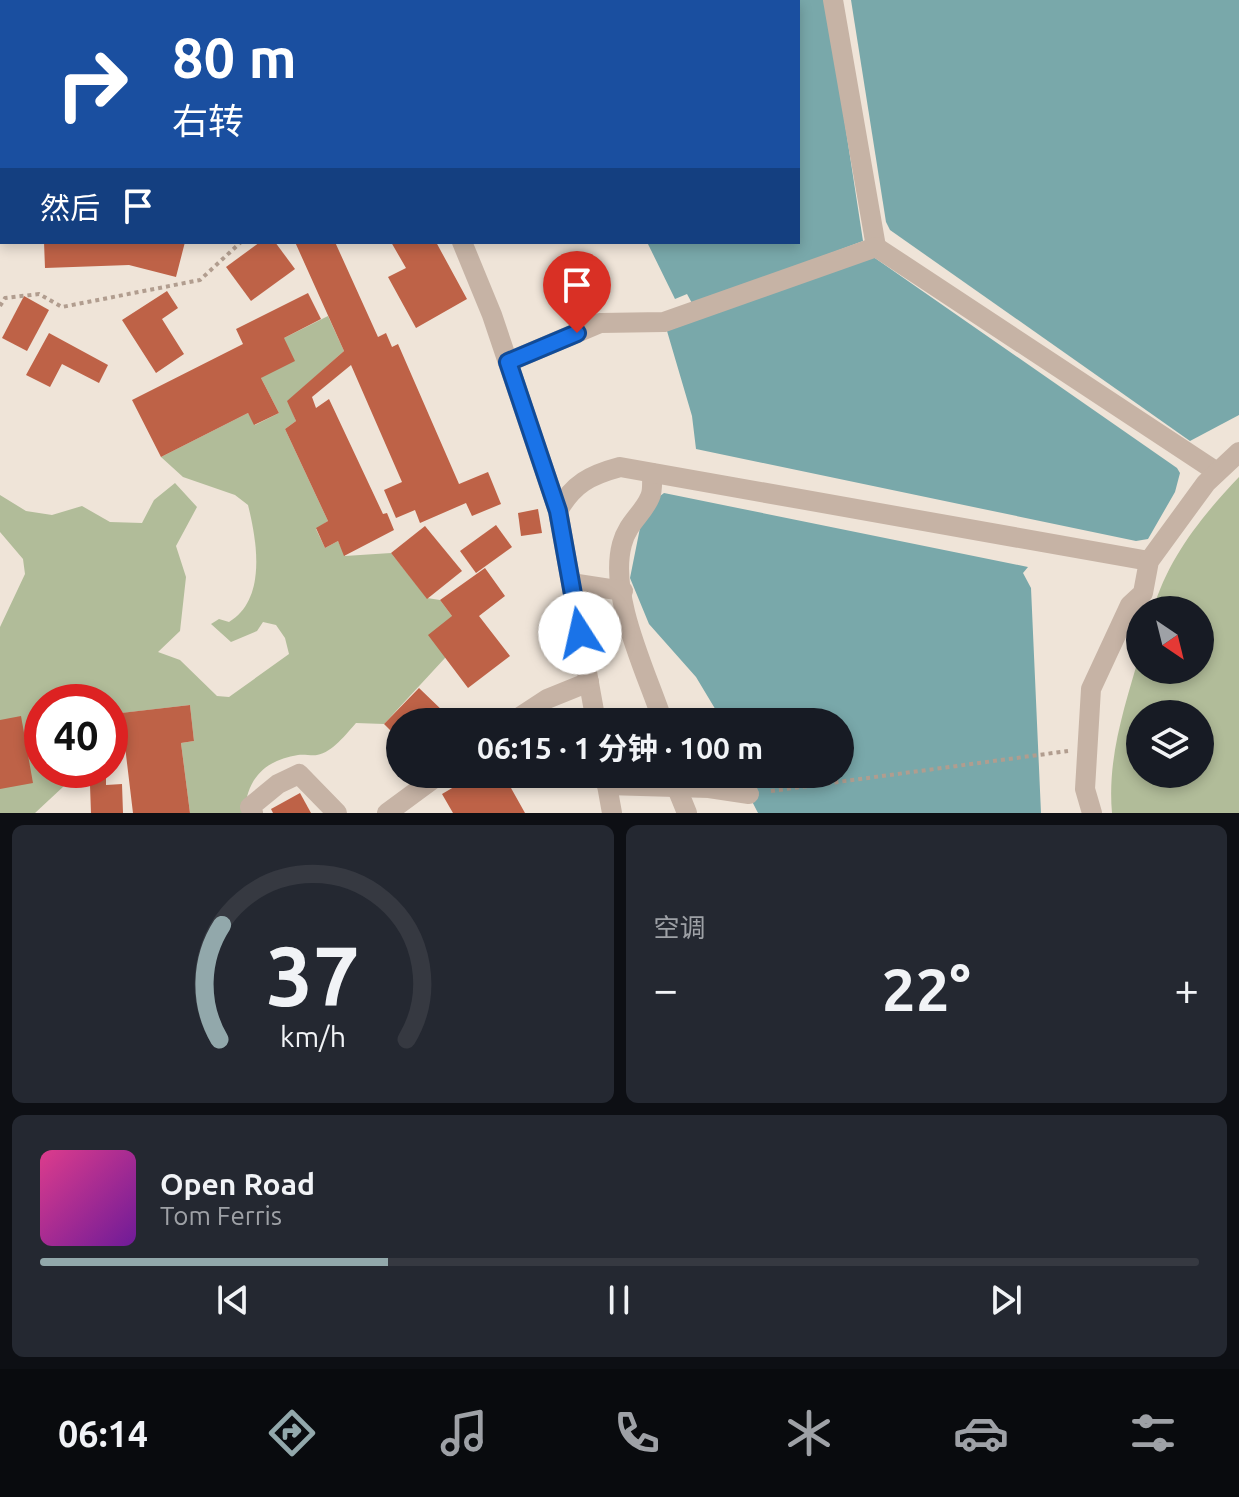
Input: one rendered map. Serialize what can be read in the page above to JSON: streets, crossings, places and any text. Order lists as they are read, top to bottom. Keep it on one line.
{"north":"bottom right","page":{"turn":["80 m","右转"],"then":"然后","limit":"40","trip":"06:15 · 1 分钟 · 100 m","tile":"空调","heat":["−","22°","+"],"song":["Open Road","Tom Ferris"],"tabs":"06:14","gauge":["37","km/h"]}}
